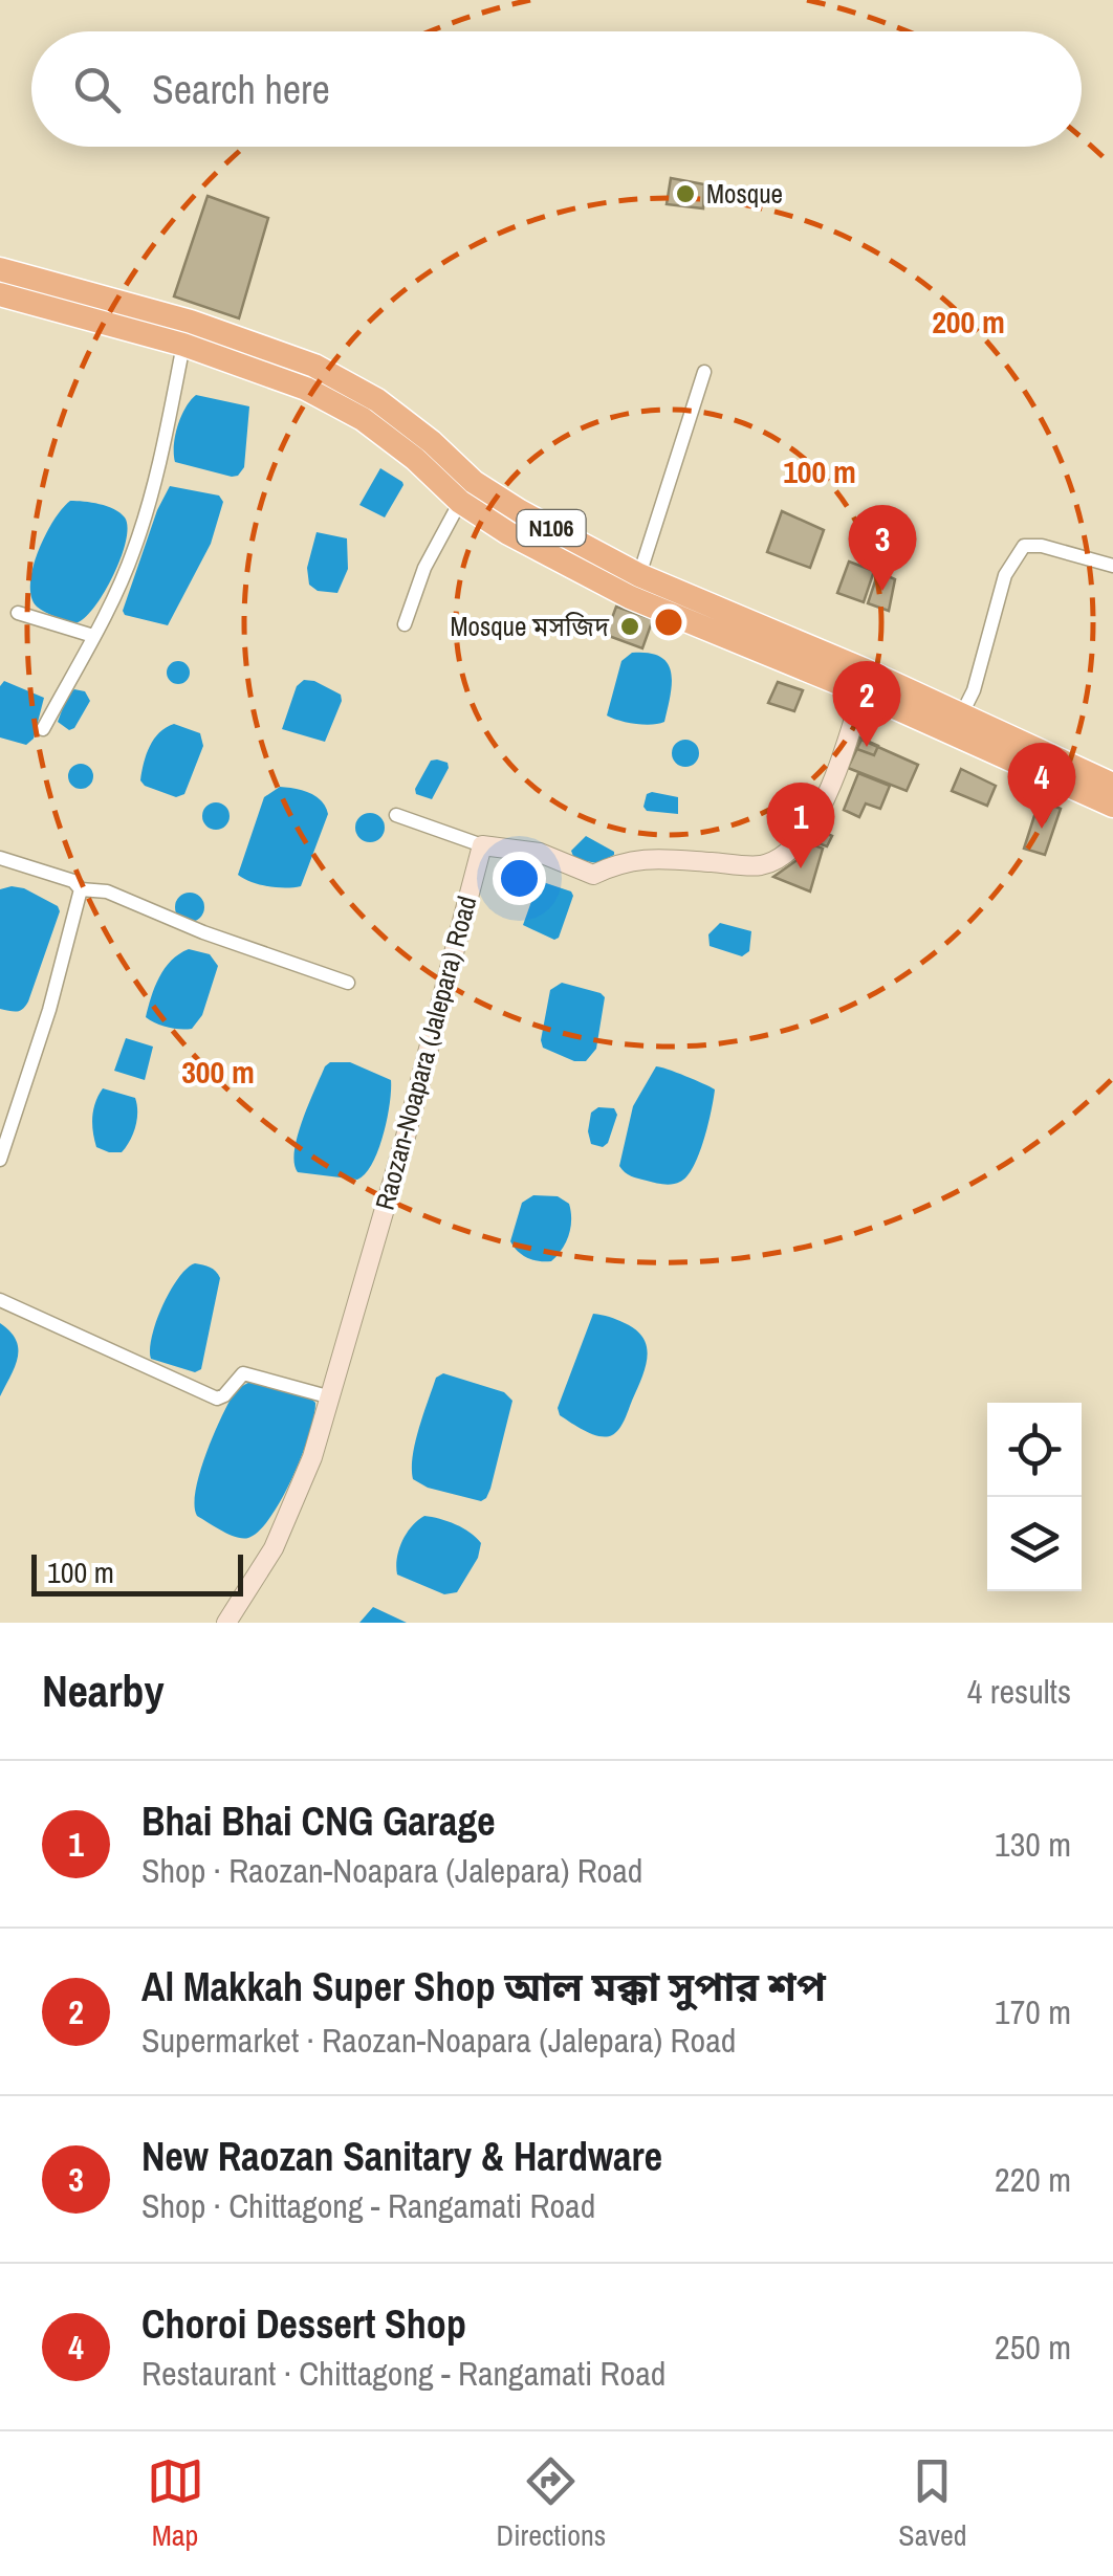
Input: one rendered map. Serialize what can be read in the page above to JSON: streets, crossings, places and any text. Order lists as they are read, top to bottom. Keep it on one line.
{"streets":{"highway":["N106"],"main road":["Raozan-Noapara (Jalepara) Road"]},"places":["Mosque","Mosque মসজিদ"],"scale_bar":"100 m","page":{"search":"Search here","pins":["3","2","4","1"],"scale":"100 m","heading":["Nearby","4 results"],"list":[{"mark":"1","name":"Bhai Bhai CNG Garage","note":"Shop · Raozan-Noapara (Jalepara) Road","value":"130 m"},{"mark":"2","name":"Al Makkah Super Shop আল মক্কা সুপার শপ","note":"Supermarket · Raozan-Noapara (Jalepara) Road","value":"170 m"},{"mark":"3","name":"New Raozan Sanitary & Hardware","note":"Shop · Chittagong - Rangamati Road","value":"220 m"},{"mark":"4","name":"Choroi Dessert Shop","note":"Restaurant · Chittagong - Rangamati Road","value":"250 m"}],"nav":["Map","Directions","Saved"]},"rings":["200 m","100 m","300 m"]}
